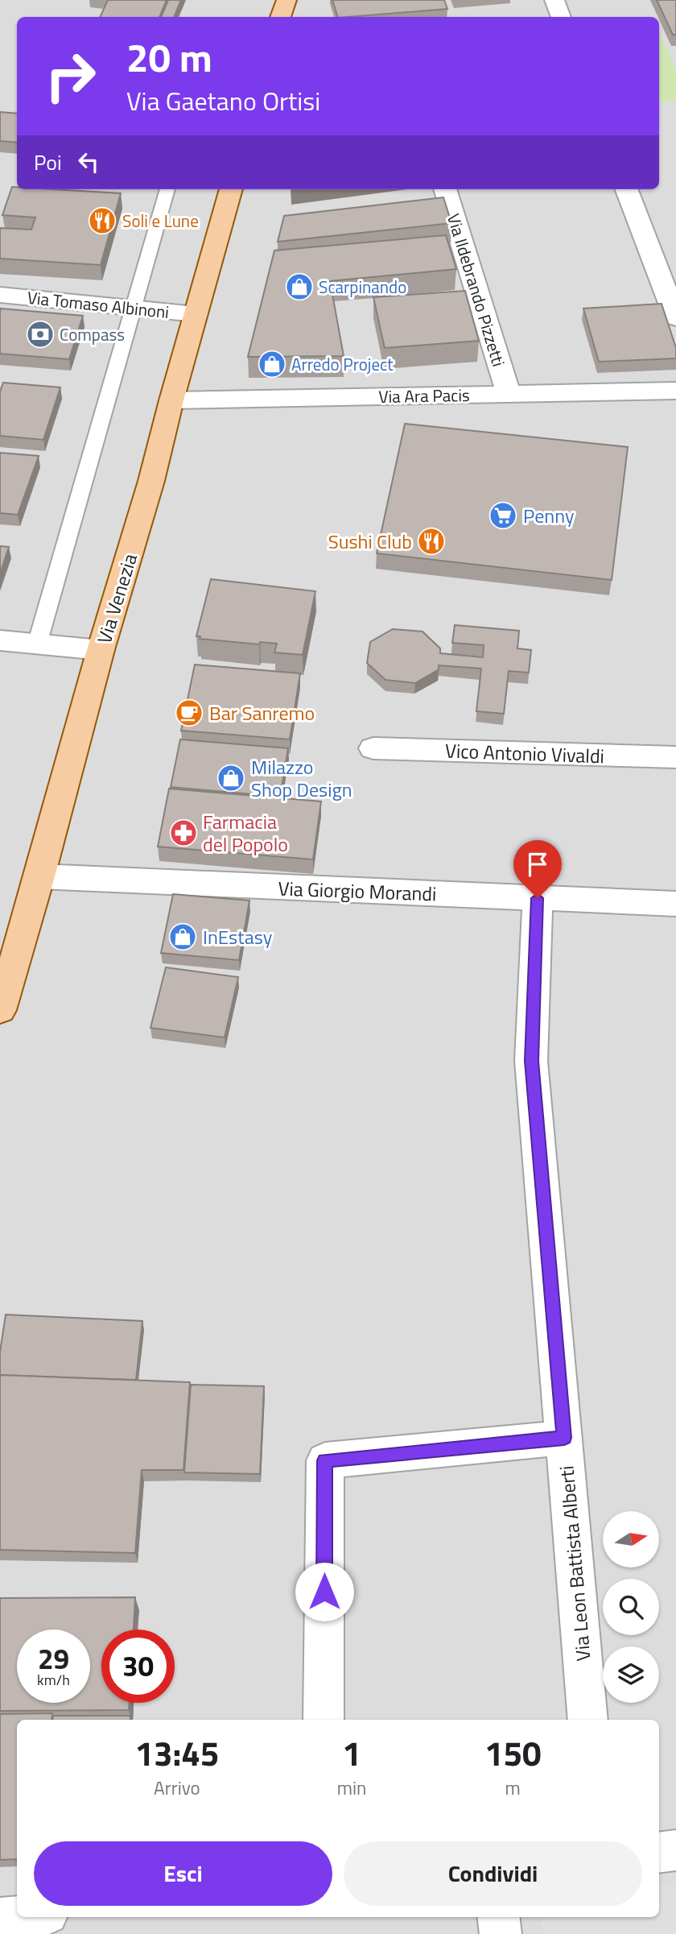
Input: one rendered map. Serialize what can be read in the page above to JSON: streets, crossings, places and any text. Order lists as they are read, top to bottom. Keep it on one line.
{"streets":{"main road":["Via Venezia"],"street":["Via Ildebrando Pizzetti","Via Tomaso Albinoni","Via Ara Pacis","Vico Antonio Vivaldi","Via Giorgio Morandi","Via Leon Battista Alberti"]},"crossings":[["Via Ildebrando Pizzetti","Via Ara Pacis"],["Via Tomaso Albinoni","Via Venezia"],["Via Ara Pacis","Via Venezia"],["Via Venezia","Via Giorgio Morandi"],["Via Giorgio Morandi","Via Leon Battista Alberti"]],"places":{"restaurant":["Soli e Lune","Sushi Club"],"shop":["Scarpinando","Arredo Project","Milazzo Shop Design","InEstasy"],"bank":["Compass"],"supermarket":["Penny"],"cafe":["Bar Sanremo"],"pharmacy":["Farmacia del Popolo"]},"north":"right","page":{"turn":["20 m","Via Gaetano Ortisi"],"then":"Poi","speed":"29 km/h","limit":"30","eta":["13:45","Arrivo","1","min","150","m"],"buttons":["Esci","Condividi"]}}
